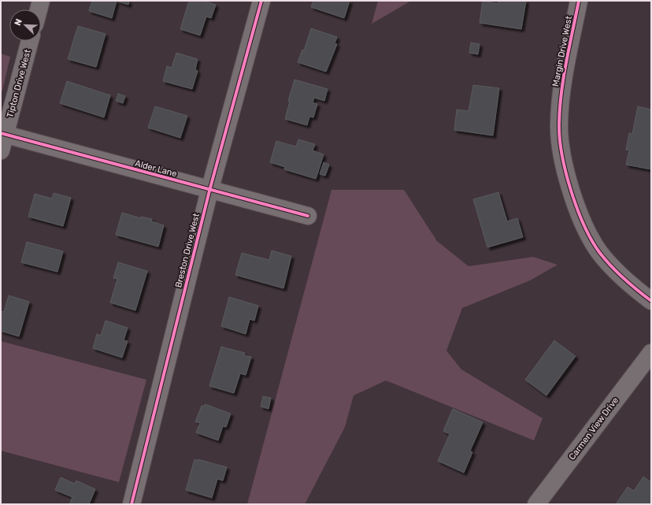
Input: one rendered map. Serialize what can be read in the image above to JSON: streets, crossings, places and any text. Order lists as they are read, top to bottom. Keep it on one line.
{"streets":{"street":["Margin Drive West","Tipton Drive West","Alder Lane","Breston Drive West","Carmen View Drive"]},"crossings":[["Tipton Drive West","Alder Lane"],["Alder Lane","Breston Drive West"]],"north":"top left"}
